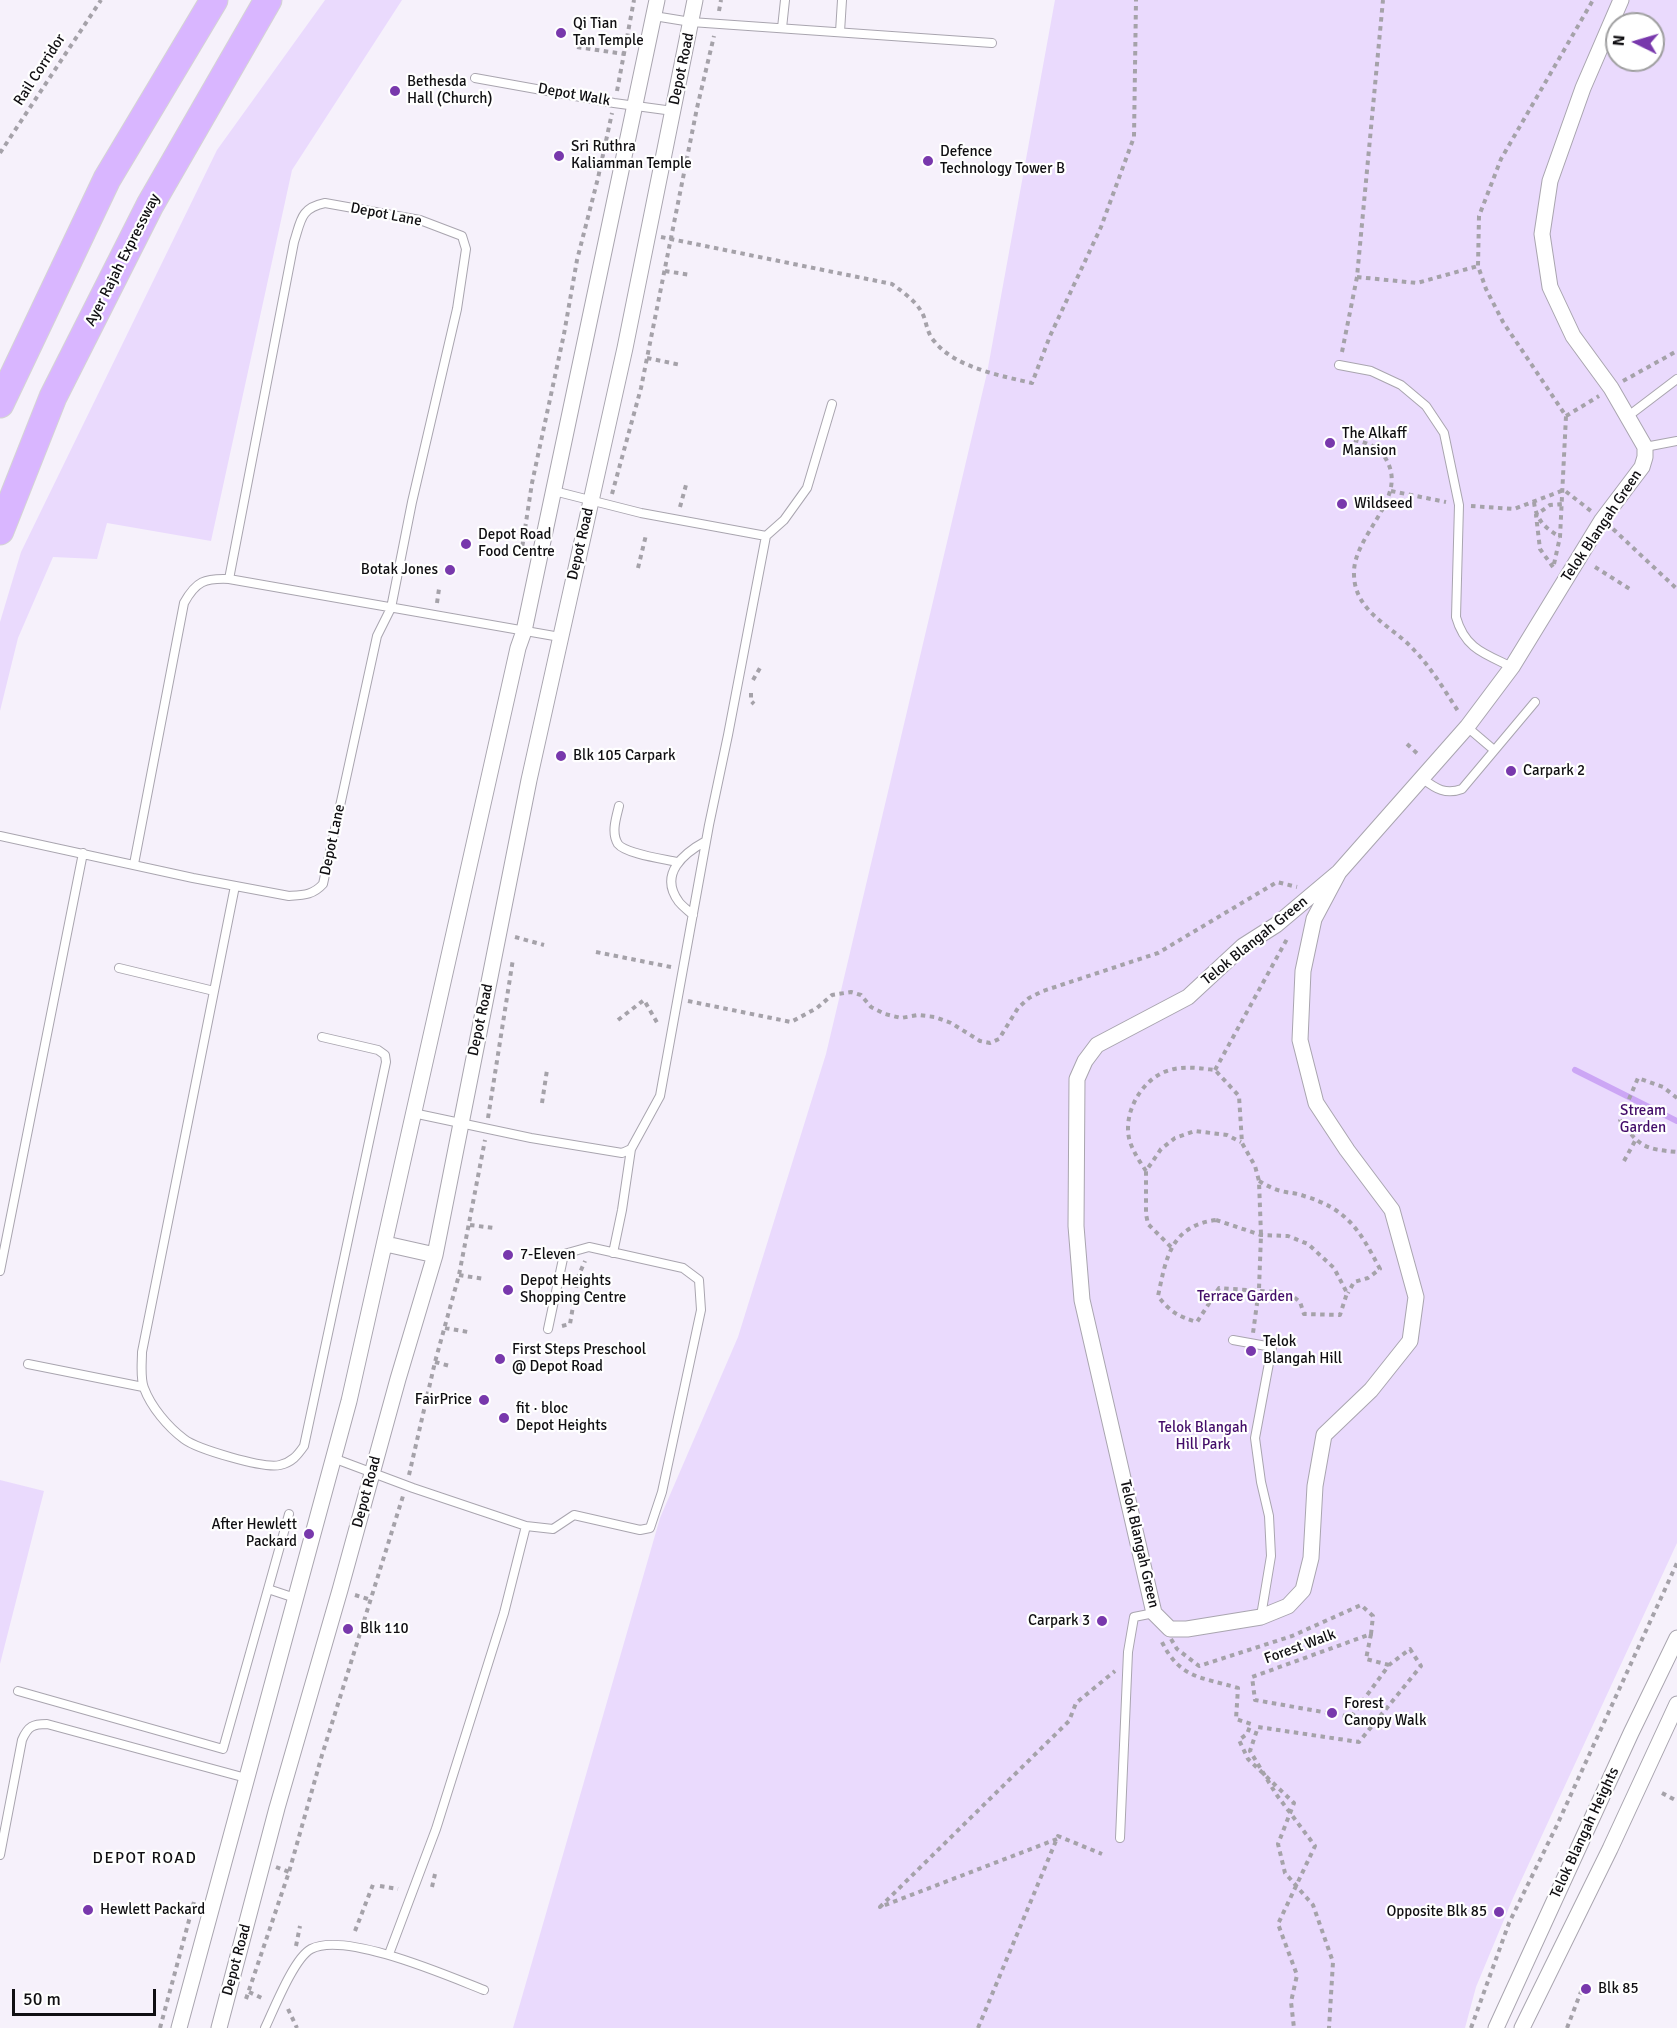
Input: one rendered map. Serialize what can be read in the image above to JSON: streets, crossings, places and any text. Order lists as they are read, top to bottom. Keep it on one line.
{"streets":{"highway":["Ayer Rajah Expressway"],"street":["Depot Road","Telok Blangah Green","Telok Blangah Heights"],"lane":["Depot Walk","Depot Lane"],"path":["Rail Corridor","Forest Walk"]},"crossings":[["Depot Road","Depot Walk"]],"districts":["DEPOT ROAD"],"parks":["Stream Garden","Terrace Garden","Telok Blangah Hill Park"],"places":["Qi Tian Tan Temple","Bethesda Hall (Church)","Sri Ruthra Kaliamman Temple","Defence Technology Tower B","The Alkaff Mansion","Wildseed","Depot Road Food Centre","Botak Jones","Blk 105 Carpark","Carpark 2","7-Eleven","Depot Heights Shopping Centre","Telok Blangah Hill","First Steps Preschool @ Depot Road","FairPrice","fit · bloc Depot Heights","After Hewlett Packard","Carpark 3","Blk 110","Forest Canopy Walk","Hewlett Packard","Opposite Blk 85","Blk 85"],"scale_bar":"50 m","north":"left"}
